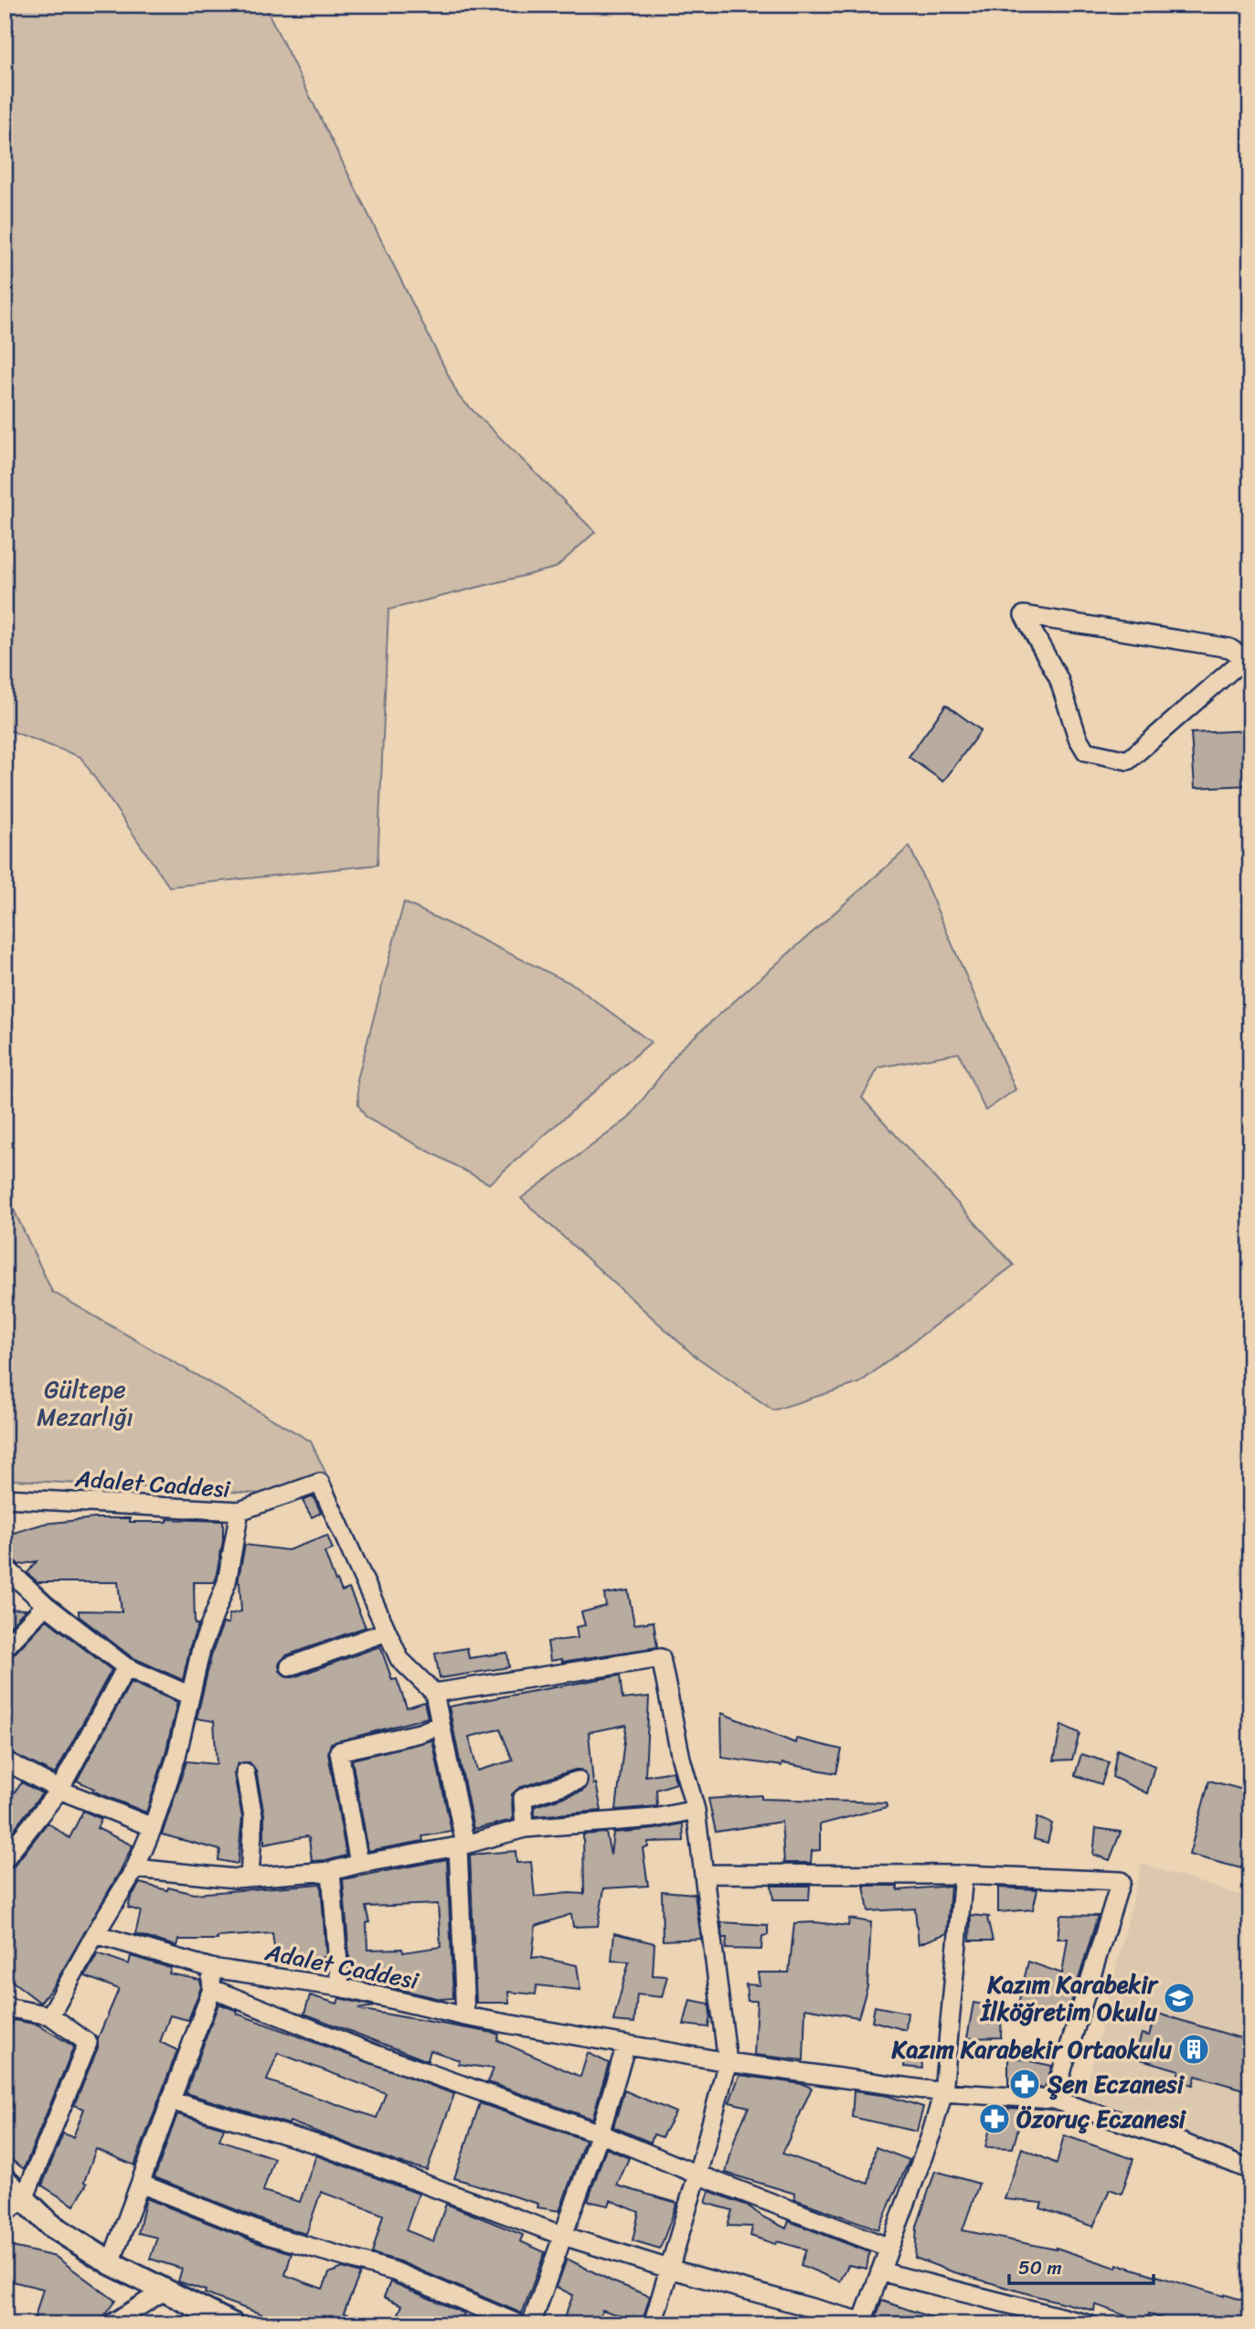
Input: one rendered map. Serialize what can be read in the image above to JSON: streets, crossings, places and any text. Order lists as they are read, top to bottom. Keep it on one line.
{"streets":{"street":["Adalet Caddesi"]},"parks":["Gültepe Mezarlığı"],"places":{"school or university":["Kazım Karabekir İlköğretim Okulu"],"building":["Kazım Karabekir Ortaokulu"],"pharmacy":["Şen Eczanesi","Özoruç Eczanesi"]},"scale_bar":"50 m"}
